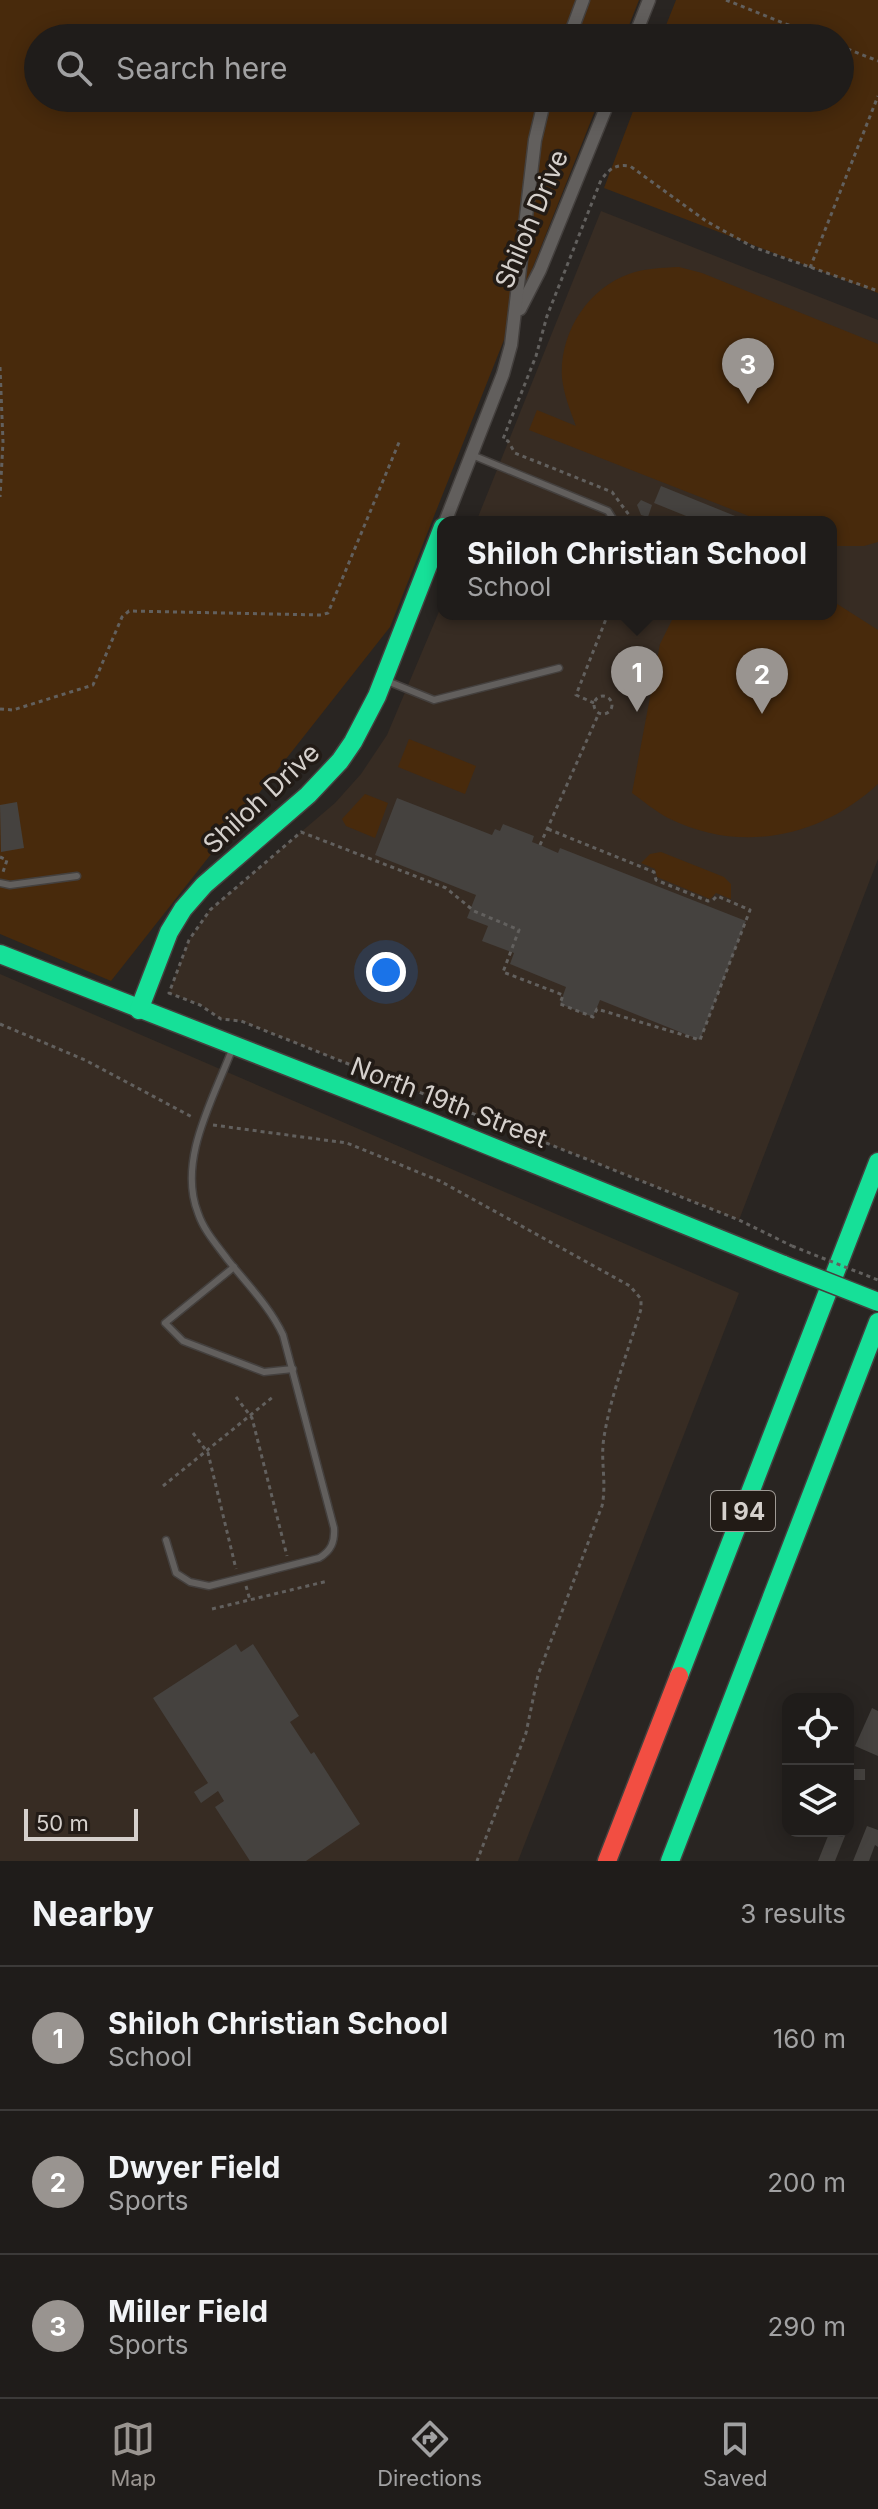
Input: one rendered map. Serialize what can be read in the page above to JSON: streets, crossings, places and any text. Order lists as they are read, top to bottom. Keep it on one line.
{"streets":{"main road":["Shiloh Drive","North 19th Street","I 94"]},"crossings":[["Shiloh Drive","North 19th Street"]],"scale_bar":"50 m","page":{"search":"Search here","pins":["3","1","2"],"popup":["Shiloh Christian School","School"],"scale":"50 m","heading":["Nearby","3 results"],"list":[{"mark":"1","name":"Shiloh Christian School","note":"School","value":"160 m"},{"mark":"2","name":"Dwyer Field","note":"Sports","value":"200 m"},{"mark":"3","name":"Miller Field","note":"Sports","value":"290 m"}],"nav":["Map","Directions","Saved"]}}
